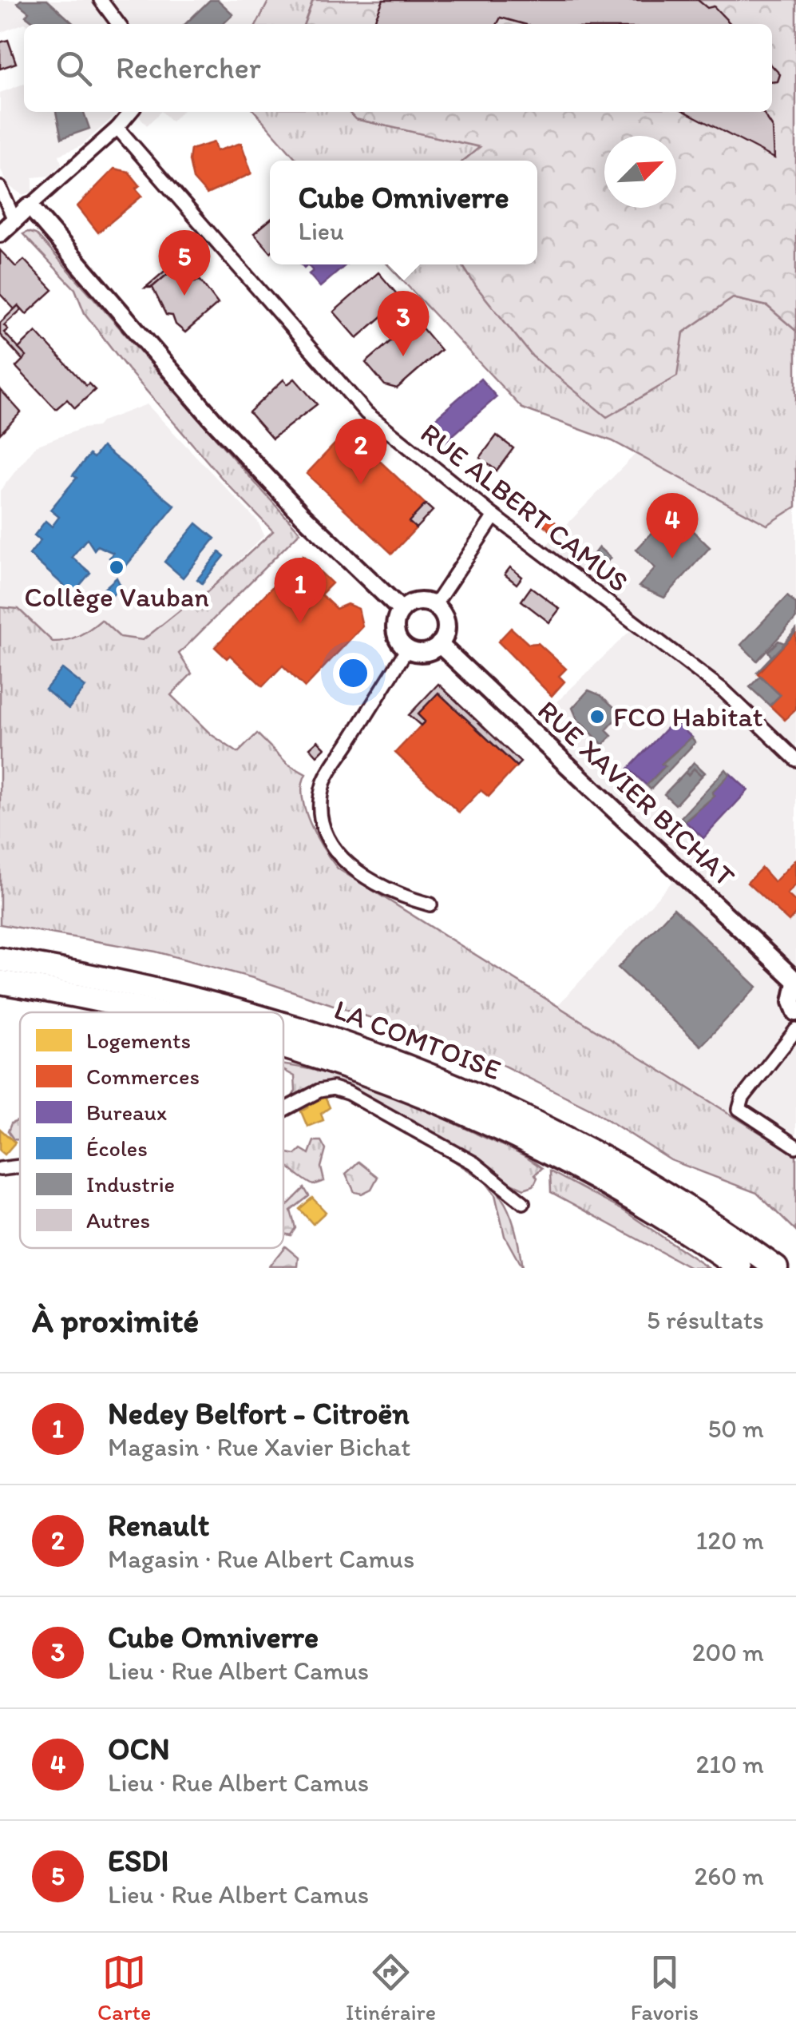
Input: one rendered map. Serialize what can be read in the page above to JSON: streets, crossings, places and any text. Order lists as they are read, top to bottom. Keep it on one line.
{"streets":{"highway":["LA COMTOISE"],"main road":["RUE XAVIER BICHAT"],"street":["RUE ALBERT CAMUS"]},"places":["Collège Vauban","FCO Habitat"],"legend":["Logements","Commerces","Bureaux","Écoles","Industrie","Autres"],"north":"top right","page":{"search":"Rechercher","popup":["Cube Omniverre","Lieu"],"pins":["5","3","2","4","1"],"heading":["À proximité","5 résultats"],"list":[{"mark":"1","name":"Nedey Belfort - Citroën","note":"Magasin · Rue Xavier Bichat","value":"50 m"},{"mark":"2","name":"Renault","note":"Magasin · Rue Albert Camus","value":"120 m"},{"mark":"3","name":"Cube Omniverre","note":"Lieu · Rue Albert Camus","value":"200 m"},{"mark":"4","name":"OCN","note":"Lieu · Rue Albert Camus","value":"210 m"},{"mark":"5","name":"ESDI","note":"Lieu · Rue Albert Camus","value":"260 m"}],"nav":["Carte","Itinéraire","Favoris"]}}
